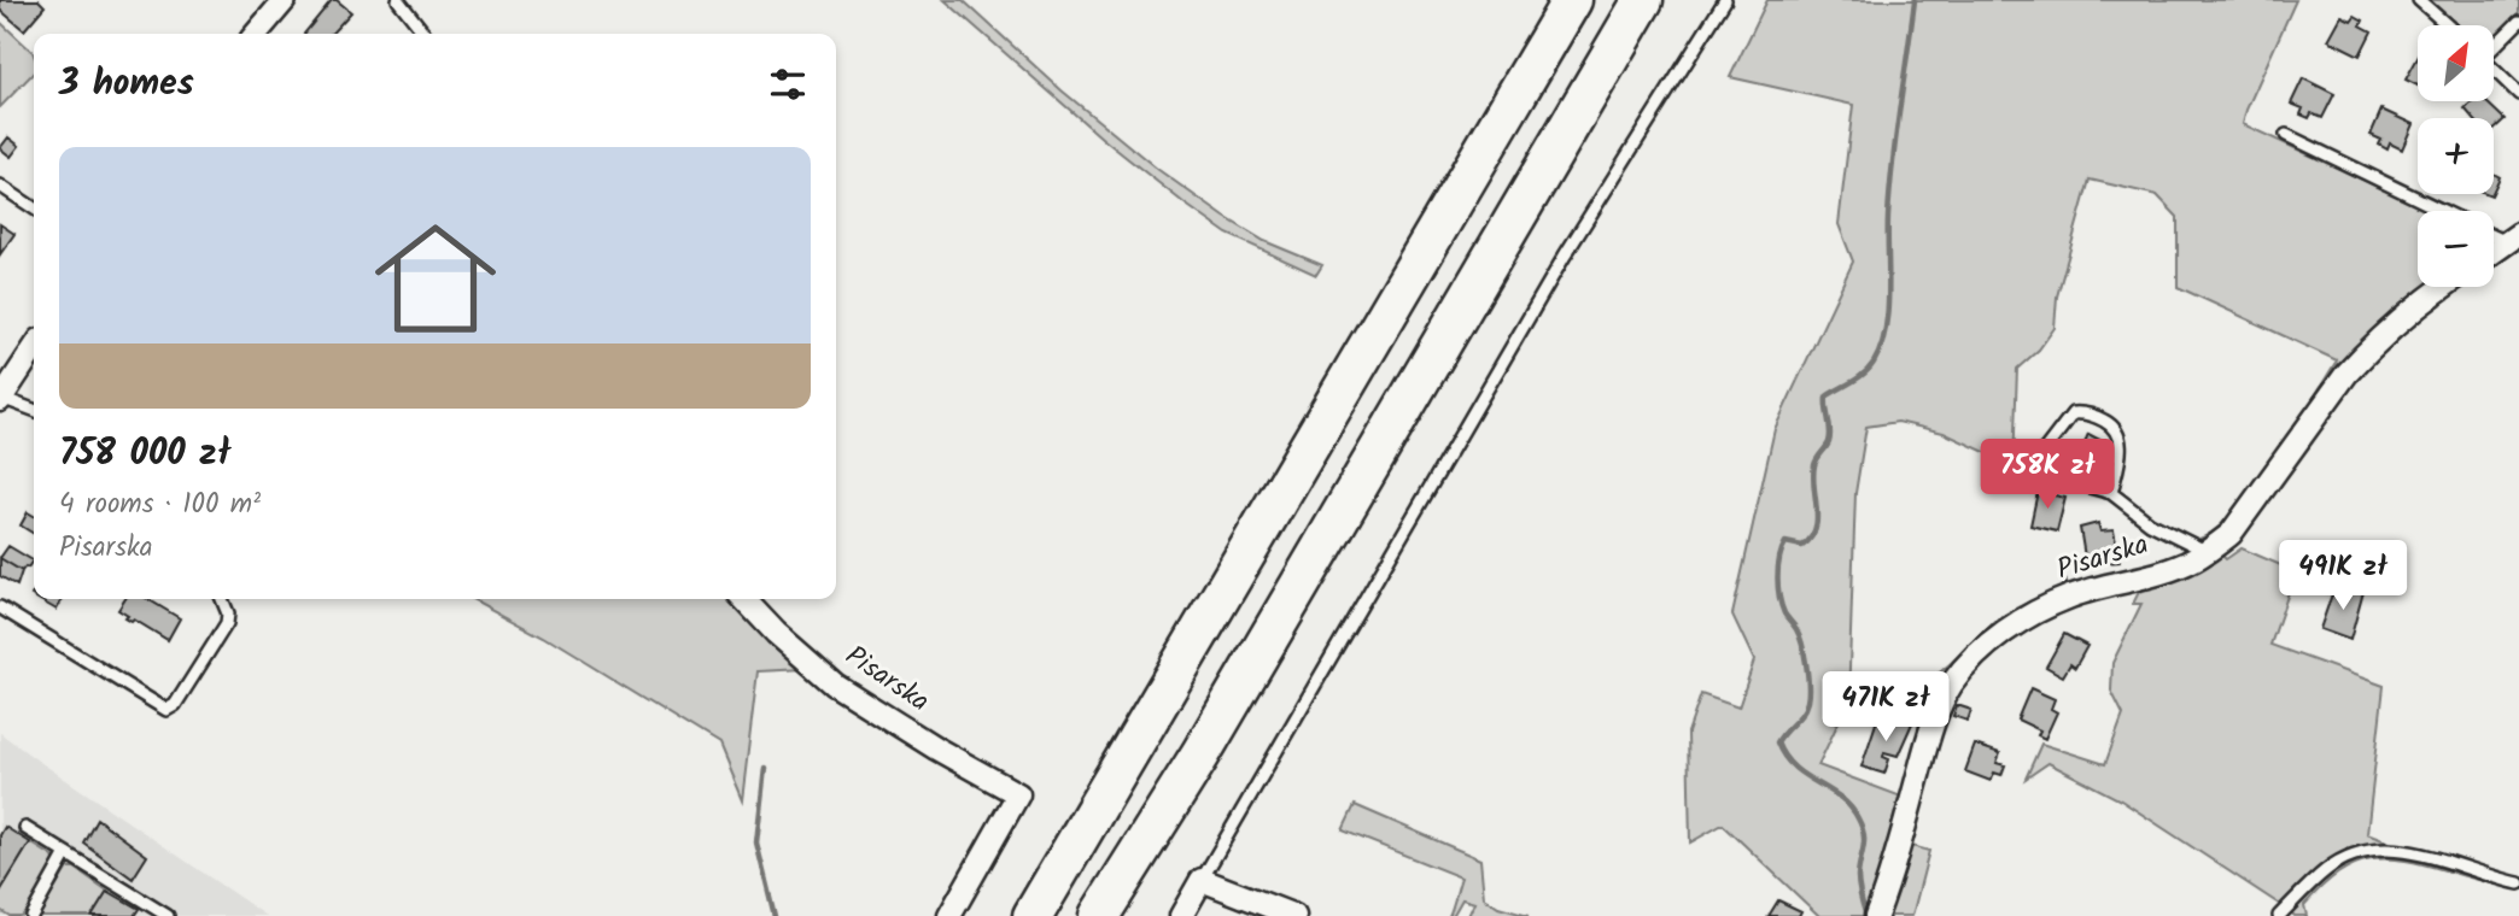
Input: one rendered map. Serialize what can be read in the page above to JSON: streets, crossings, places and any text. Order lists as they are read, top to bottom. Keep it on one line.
{"streets":{"street":["Pisarska"]},"north":"top right","page":{"map_buttons":["+","−"],"heading":"3 homes","list":[{"name":"758 000 zł","note":"4 rooms · 100 m² · Pisarska"}],"price":["758K zł","491K zł","471K zł"]}}
